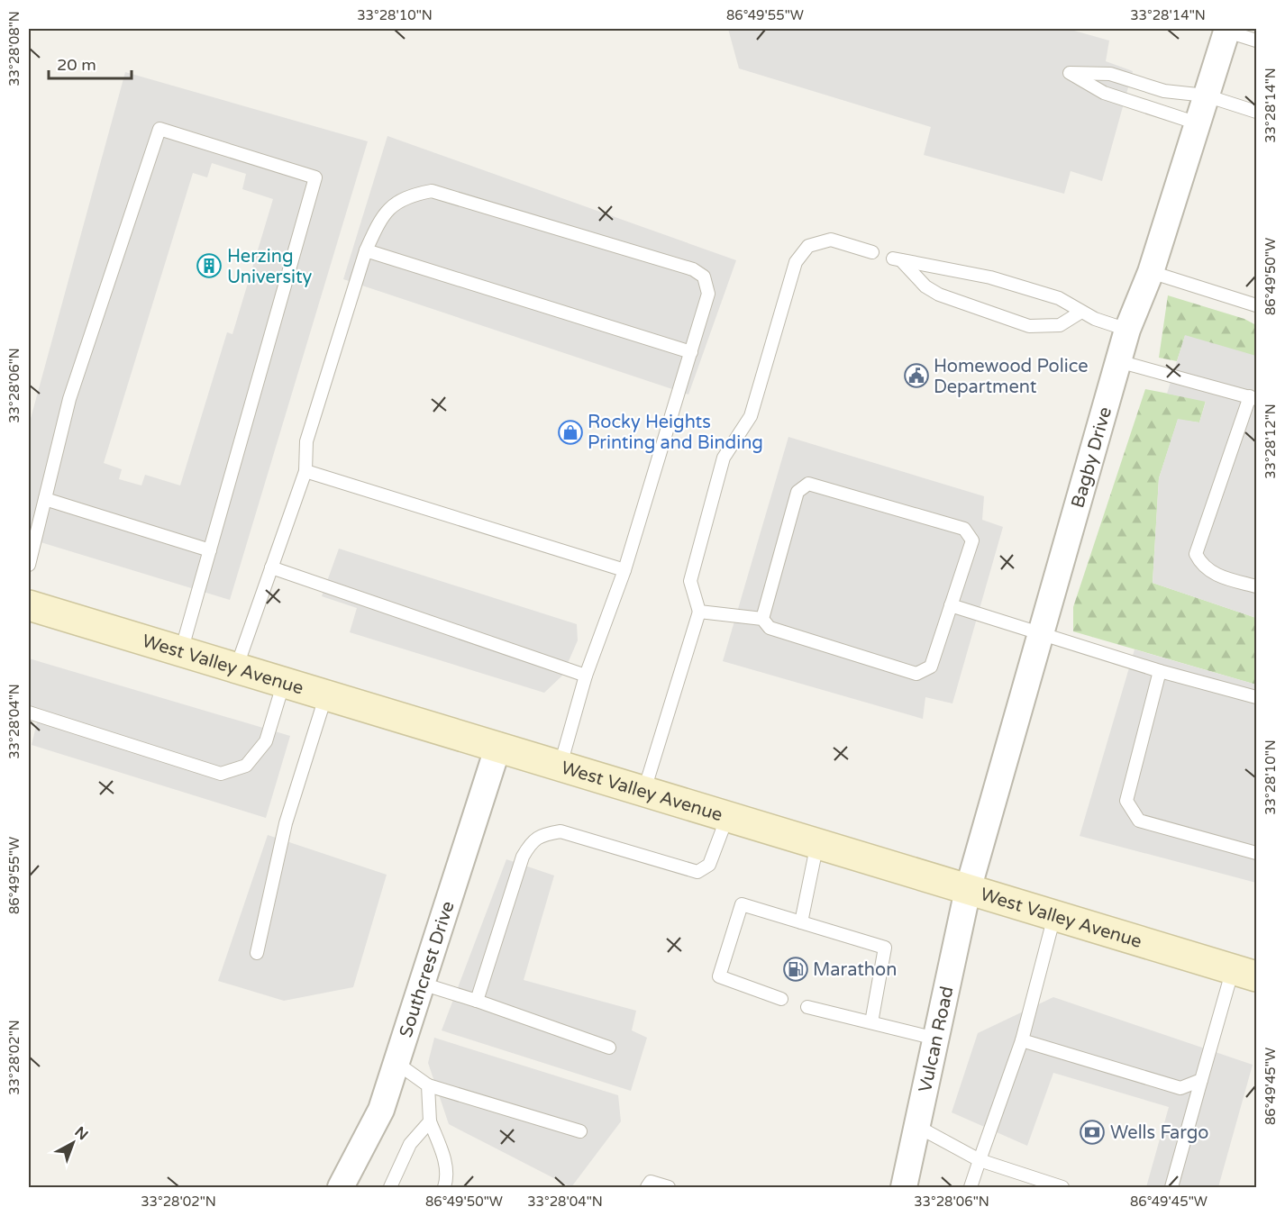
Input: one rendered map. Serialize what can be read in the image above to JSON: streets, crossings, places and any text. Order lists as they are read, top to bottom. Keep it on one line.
{"streets":{"street":["Bagby Drive","West Valley Avenue","Southcrest Drive","Vulcan Road"]},"crossings":[["Bagby Drive","West Valley Avenue"],["Bagby Drive","Vulcan Road"],["West Valley Avenue","Southcrest Drive"],["West Valley Avenue","Vulcan Road"]],"places":{"building":["Herzing University"],"public building":["Homewood Police Department"],"shop":["Rocky Heights Printing and Binding"],"fuel station":["Marathon"],"bank":["Wells Fargo"]},"scale_bar":"20 m","north":"top right","coordinates":["33°28'10\"N","86°49'55\"W","33°28'14\"N","33°28'08\"N","86°49'50\"W","33°28'06\"N","33°28'12\"N","33°28'04\"N","33°28'02\"N","86°49'45\"W"]}
